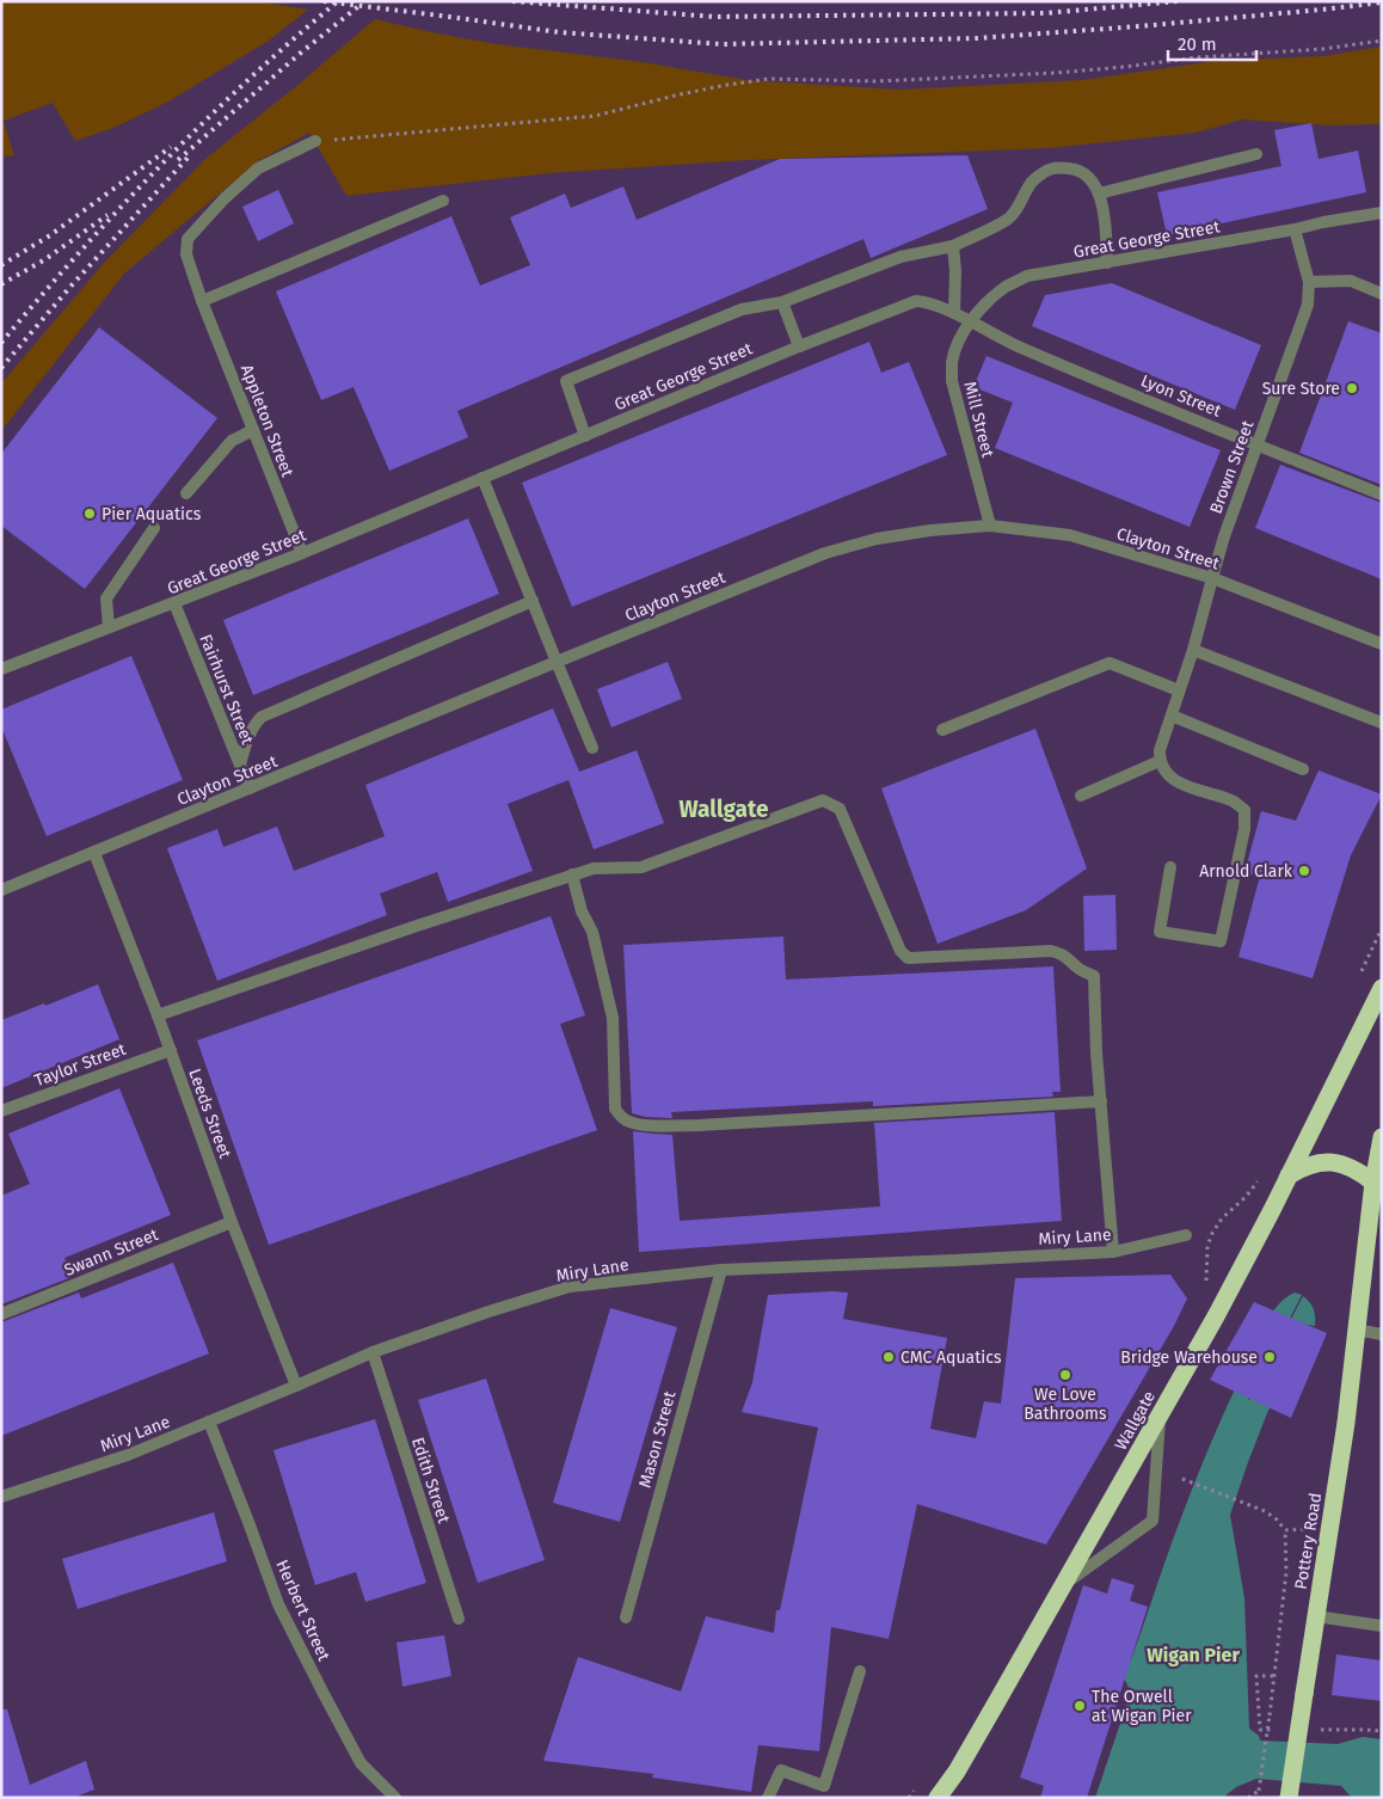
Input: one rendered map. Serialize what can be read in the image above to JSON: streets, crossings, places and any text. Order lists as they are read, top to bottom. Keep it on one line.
{"streets":{"highway":["Wallgate","Pottery Road"],"street":["Great George Street","Lyon Street","Mill Street","Appleton Street","Brown Street","Clayton Street","Fairhurst Street","Taylor Street","Leeds Street","Miry Lane","Swann Street","Mason Street","Edith Street","Herbert Street"]},"crossings":[["Great George Street","Lyon Street"],["Great George Street","Mill Street"],["Great George Street","Appleton Street"],["Great George Street","Brown Street"],["Great George Street","Fairhurst Street"],["Lyon Street","Mill Street"],["Lyon Street","Brown Street"],["Mill Street","Clayton Street"],["Brown Street","Clayton Street"],["Clayton Street","Fairhurst Street"],["Clayton Street","Leeds Street"],["Taylor Street","Leeds Street"],["Leeds Street","Miry Lane"],["Leeds Street","Swann Street"],["Miry Lane","Mason Street"],["Miry Lane","Edith Street"],["Miry Lane","Herbert Street"]],"districts":["Wallgate","Wigan Pier"],"places":["Sure Store","Pier Aquatics","Arnold Clark","CMC Aquatics","Bridge Warehouse","We Love Bathrooms","The Orwell at Wigan Pier"],"scale_bar":"20 m"}
